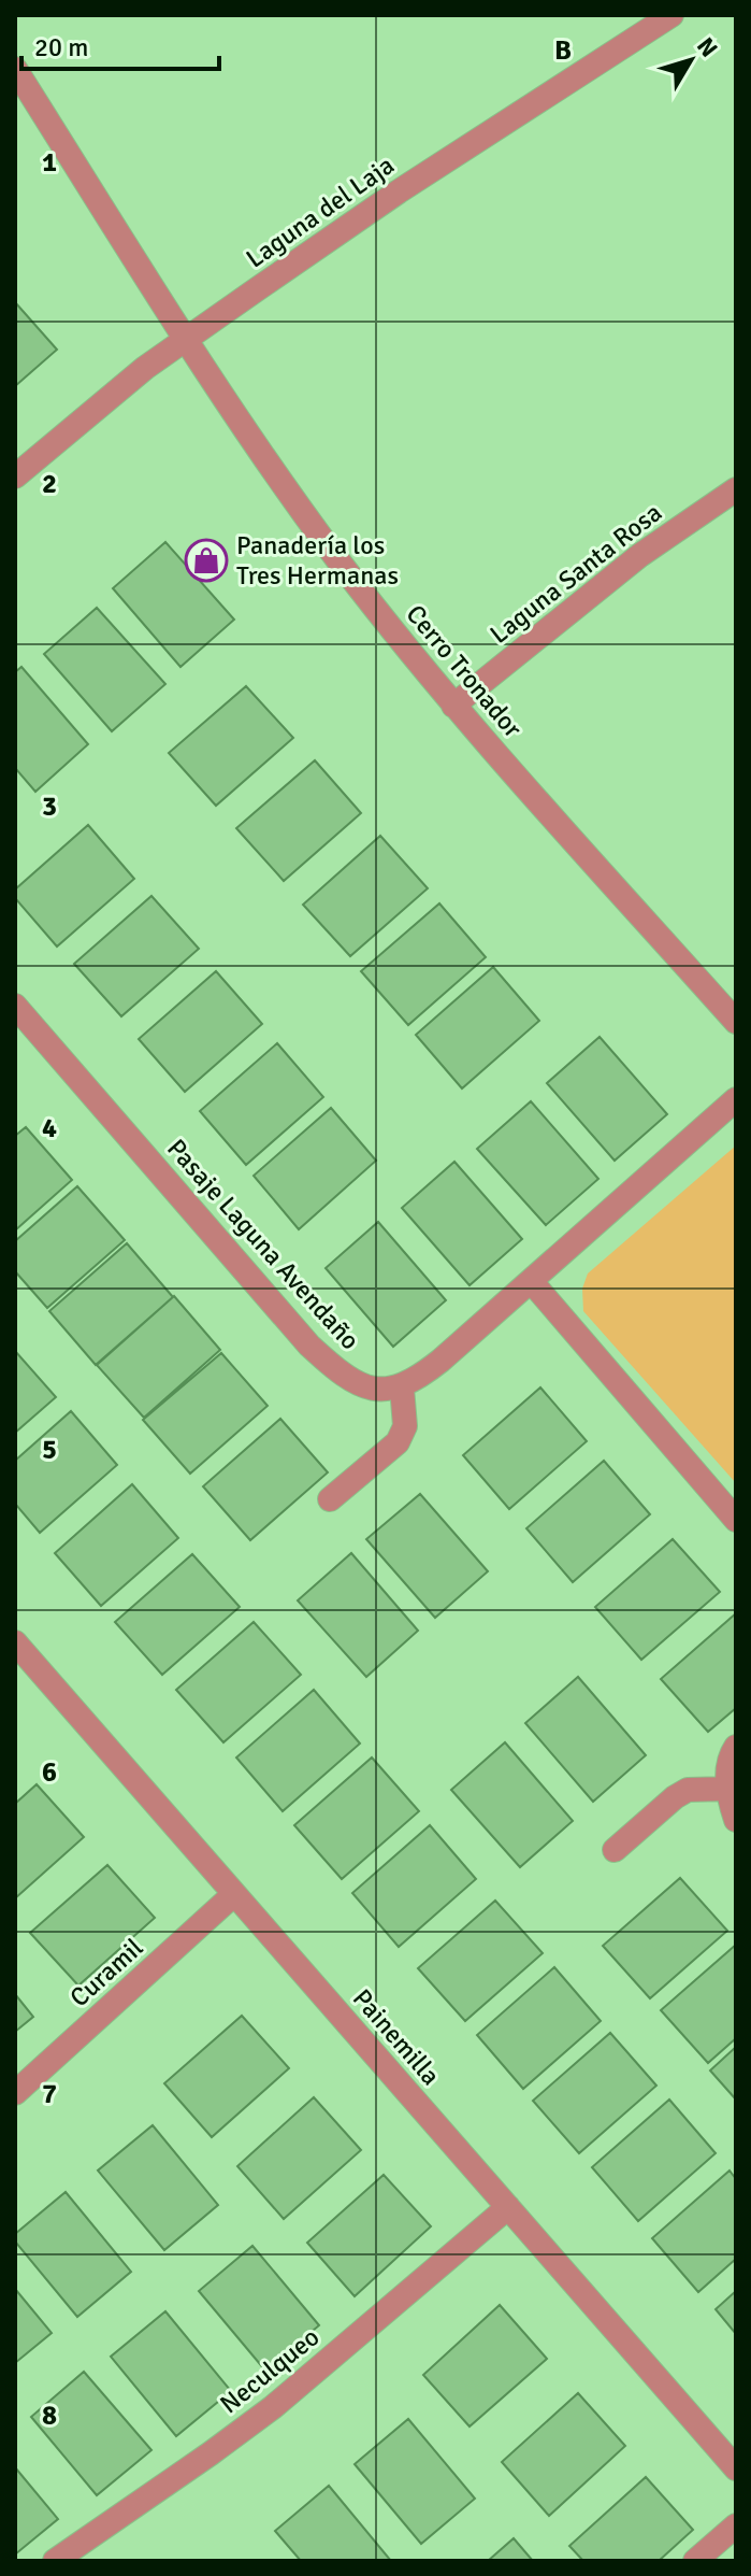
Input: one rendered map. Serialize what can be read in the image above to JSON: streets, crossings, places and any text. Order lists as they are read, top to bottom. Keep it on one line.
{"streets":{"street":["Laguna del Laja","Laguna Santa Rosa","Cerro Tronador","Pasaje Laguna Avendaño","Curamil","Painemilla","Neculqueo"]},"crossings":[["Laguna del Laja","Cerro Tronador"],["Laguna Santa Rosa","Cerro Tronador"],["Curamil","Painemilla"],["Painemilla","Neculqueo"]],"places":{"shop":["Panadería los Tres Hermanas"]},"scale_bar":"20 m","north":"top right","grid":{"columns":["B"],"rows":["1","2","3","4","5","6","7","8"]}}
